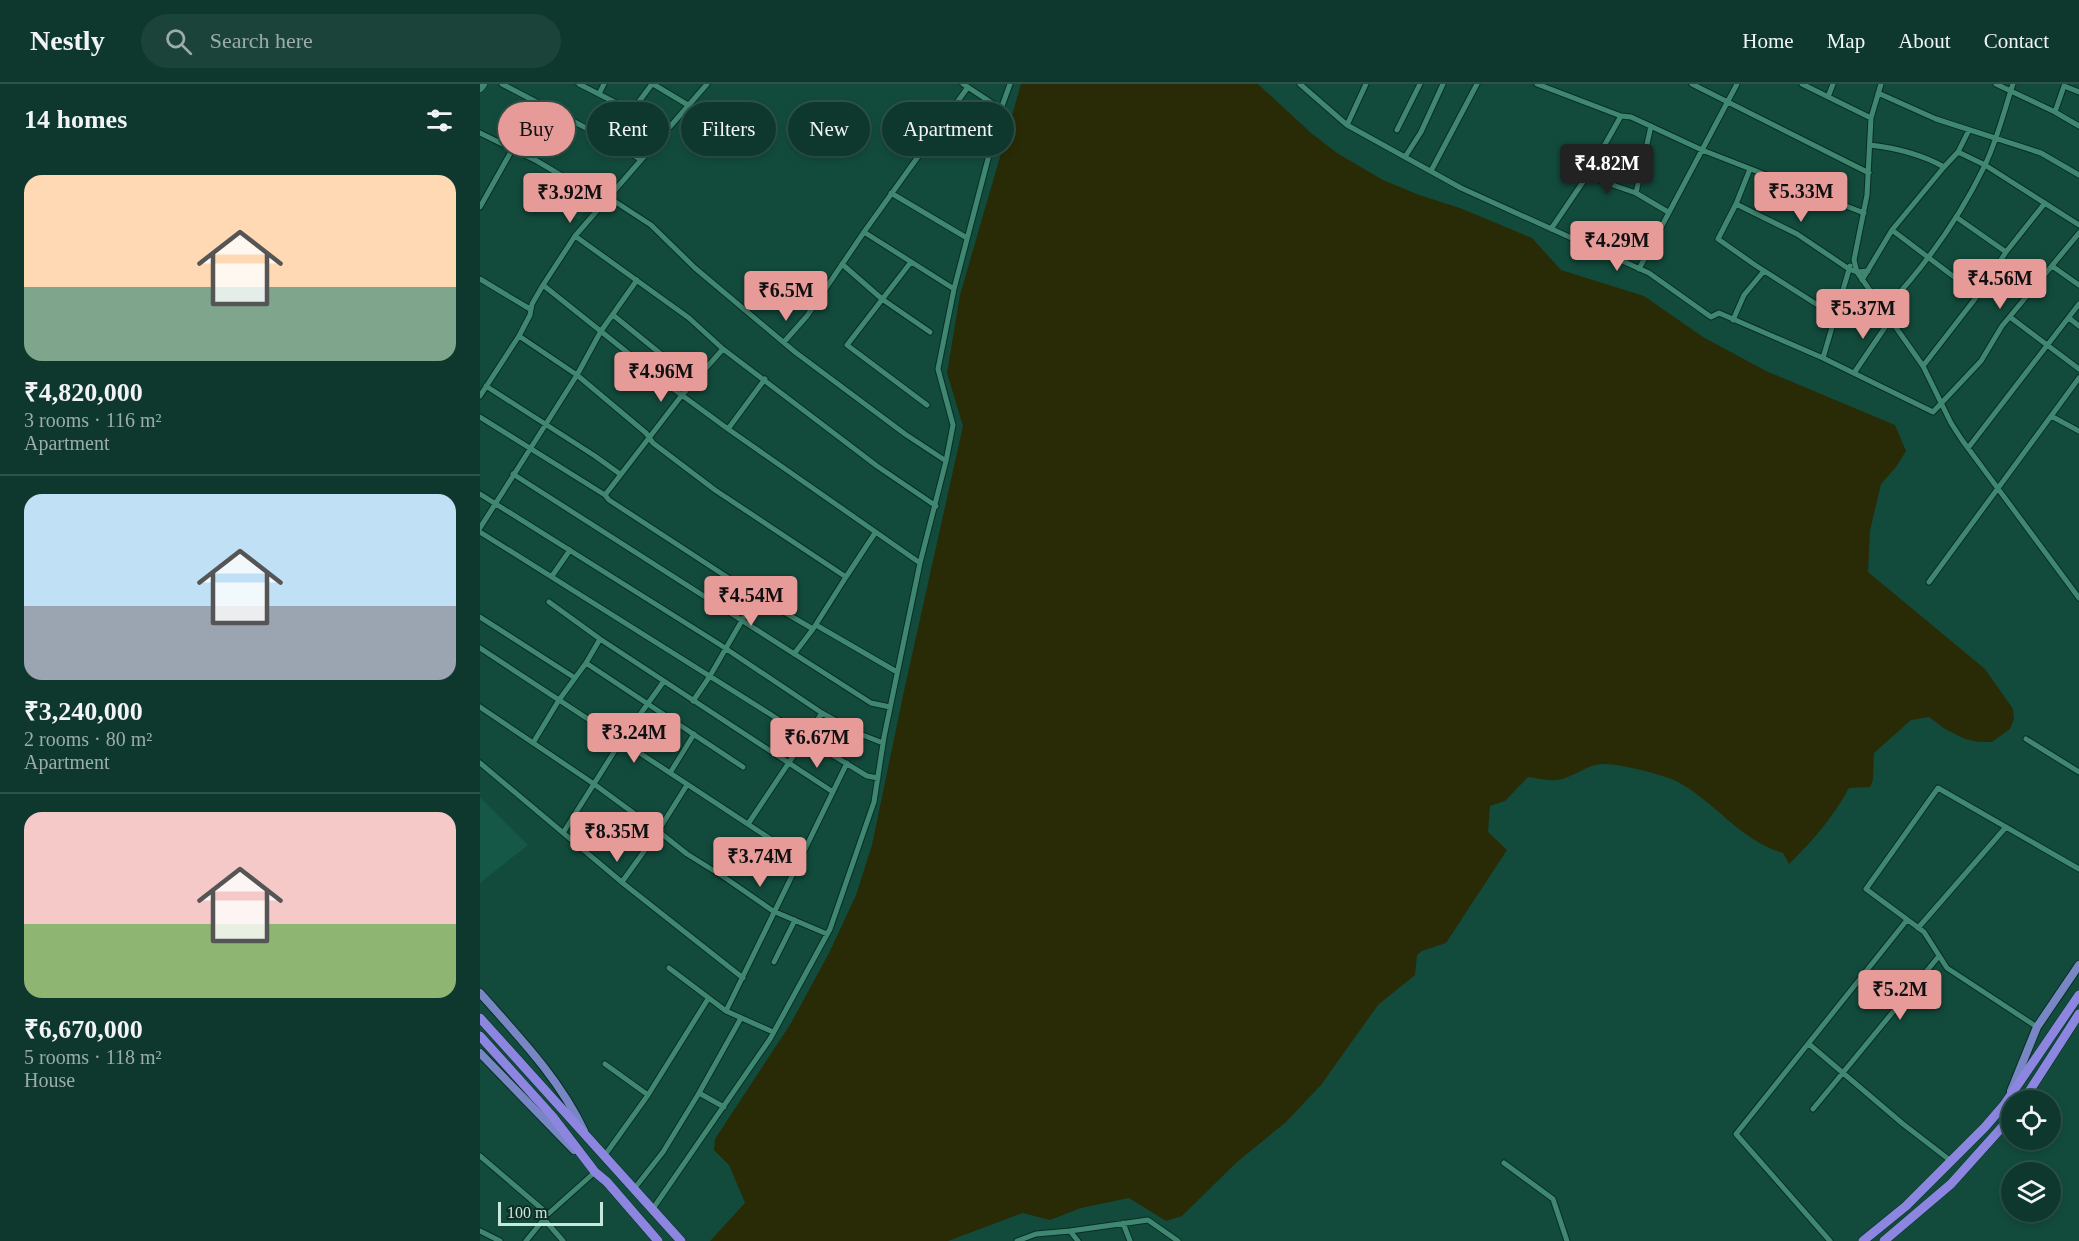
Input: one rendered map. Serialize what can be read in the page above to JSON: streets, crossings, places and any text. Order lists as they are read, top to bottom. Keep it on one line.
{"scale_bar":"100 m","page":{"header":"Nestly","search":"Search here","nav":["Home","Map","About","Contact"],"heading":"14 homes","chip":["Buy","Rent","Filters","New","Apartment"],"price":["₹4.82M","₹5.33M","₹3.92M","₹4.29M","₹4.56M","₹6.5M","₹5.37M","₹4.96M","₹4.54M","₹3.24M","₹6.67M","₹8.35M","₹3.74M","₹5.2M"],"list":[{"name":"₹4,820,000","note":"3 rooms · 116 m² · Apartment"},{"name":"₹3,240,000","note":"2 rooms · 80 m² · Apartment"},{"name":"₹6,670,000","note":"5 rooms · 118 m² · House"}],"scale":"100 m"}}
